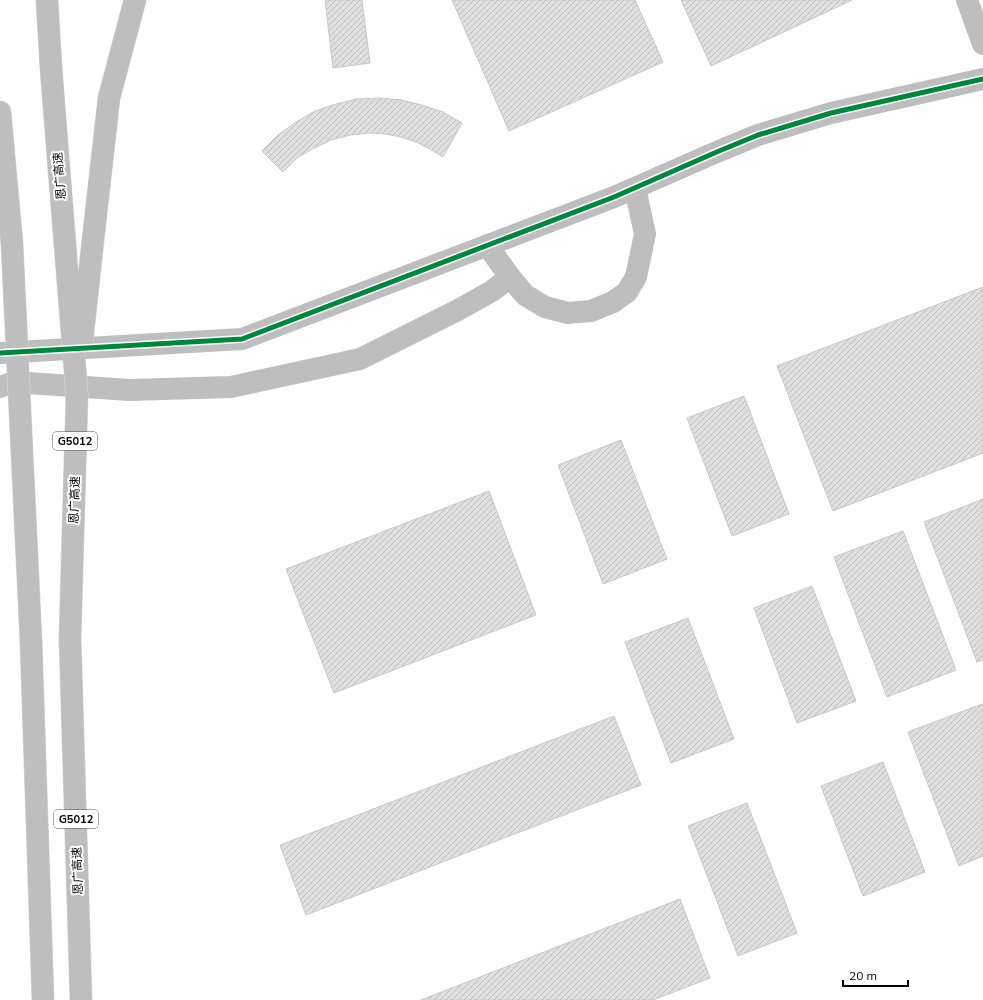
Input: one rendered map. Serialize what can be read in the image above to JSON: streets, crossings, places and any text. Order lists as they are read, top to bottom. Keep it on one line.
{"streets":{"main road":["恩广高速","G5012"]},"scale_bar":"20 m"}
